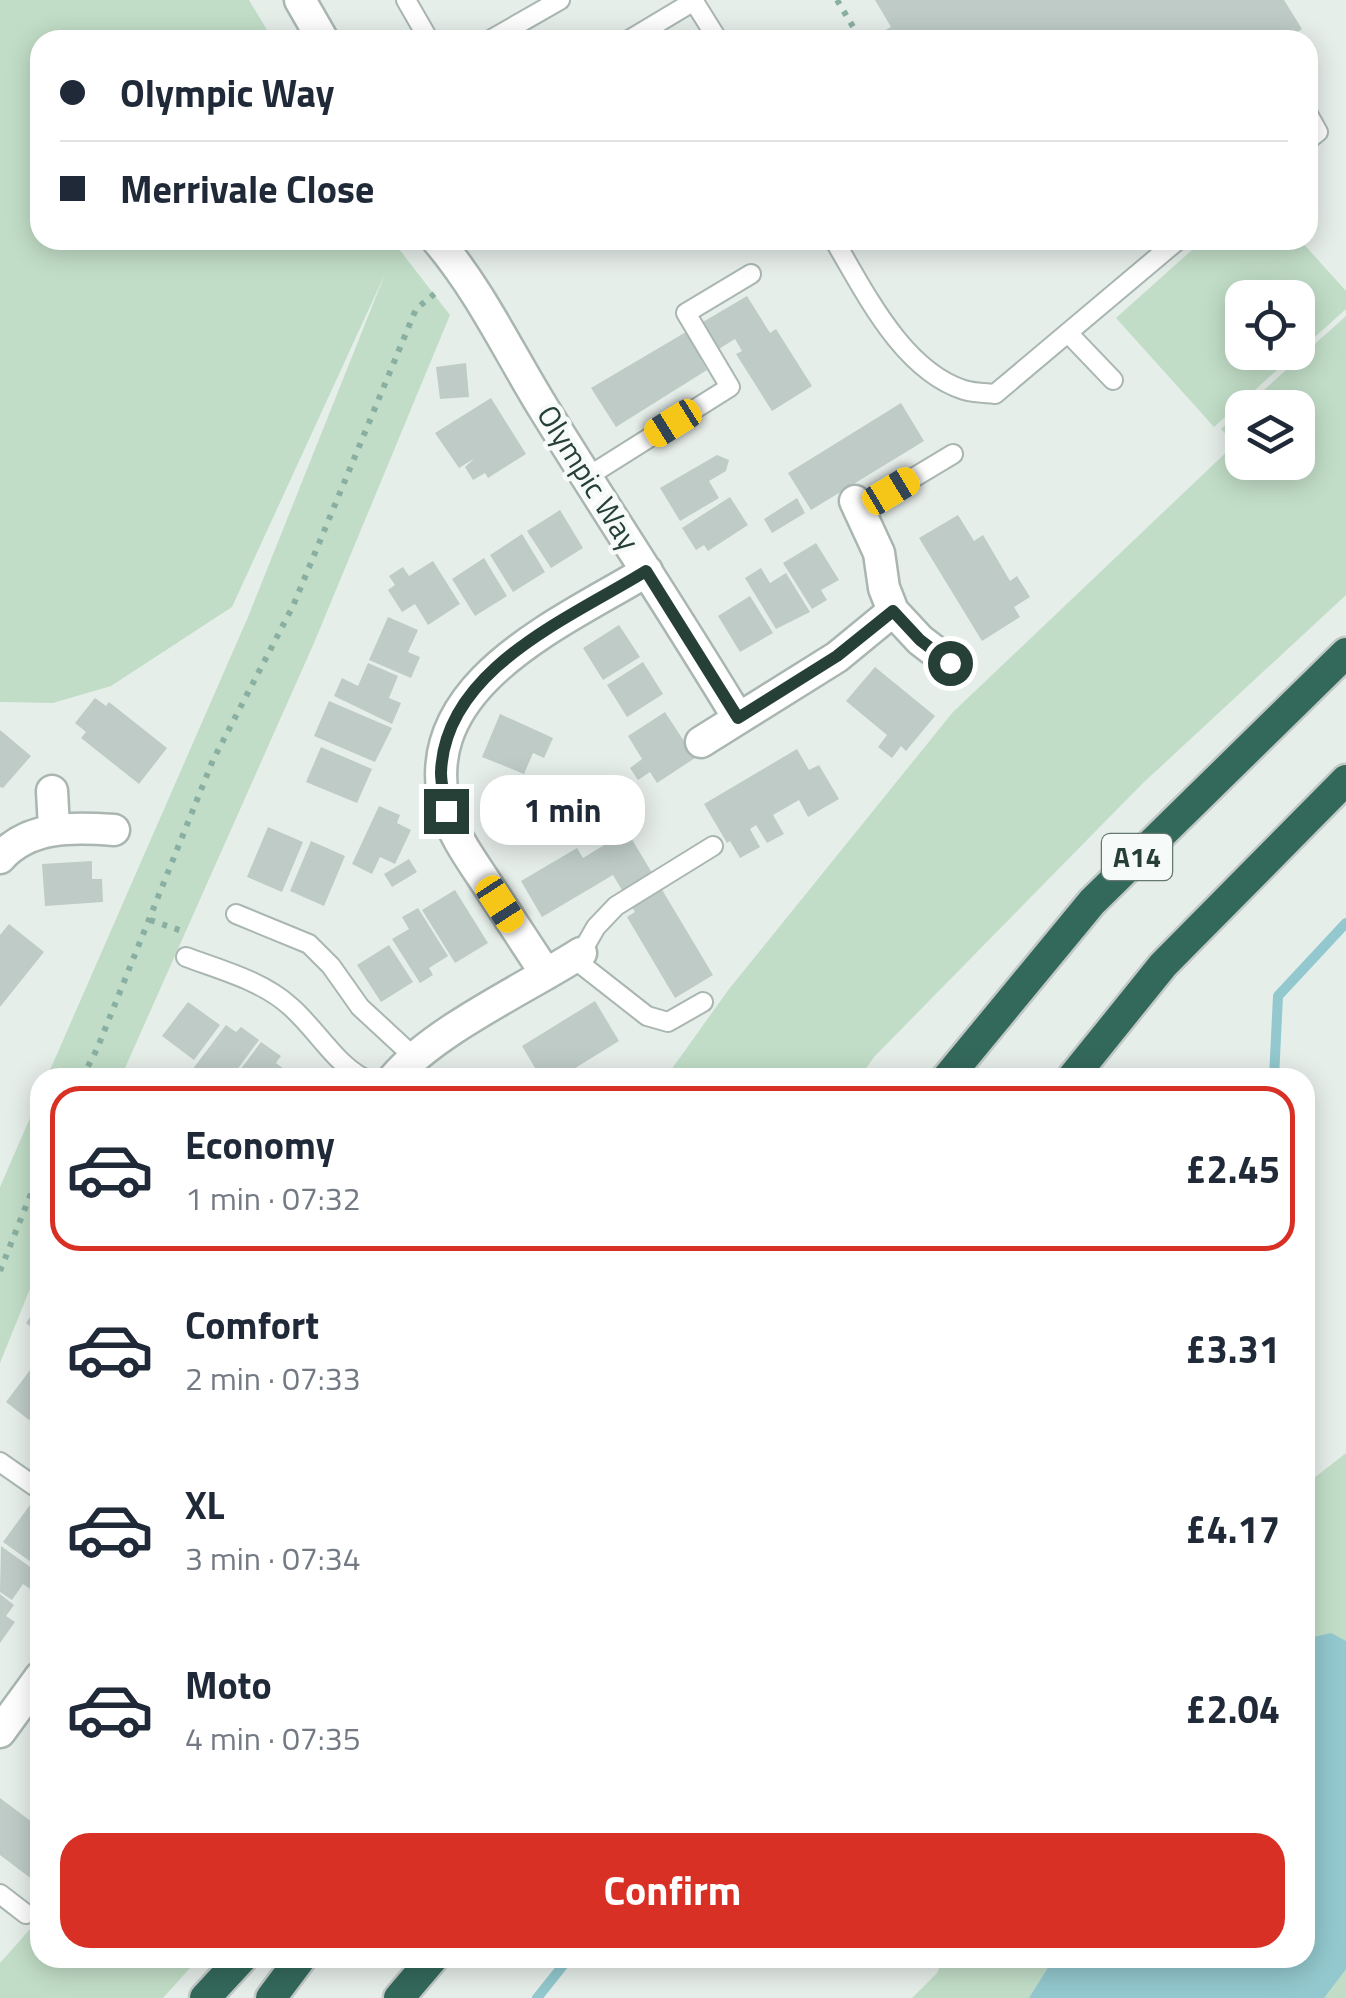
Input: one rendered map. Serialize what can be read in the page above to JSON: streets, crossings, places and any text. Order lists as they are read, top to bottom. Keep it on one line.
{"streets":{"highway":["A14"],"street":["Olympic Way"]},"page":{"banner":["Olympic Way","Merrivale Close"],"bubble":"1 min","list":[{"name":"Economy","note":"1 min · 07:32","value":"£2.45"},{"name":"Comfort","note":"2 min · 07:33","value":"£3.31"},{"name":"XL","note":"3 min · 07:34","value":"£4.17"},{"name":"Moto","note":"4 min · 07:35","value":"£2.04"}],"buttons":"Confirm"}}
